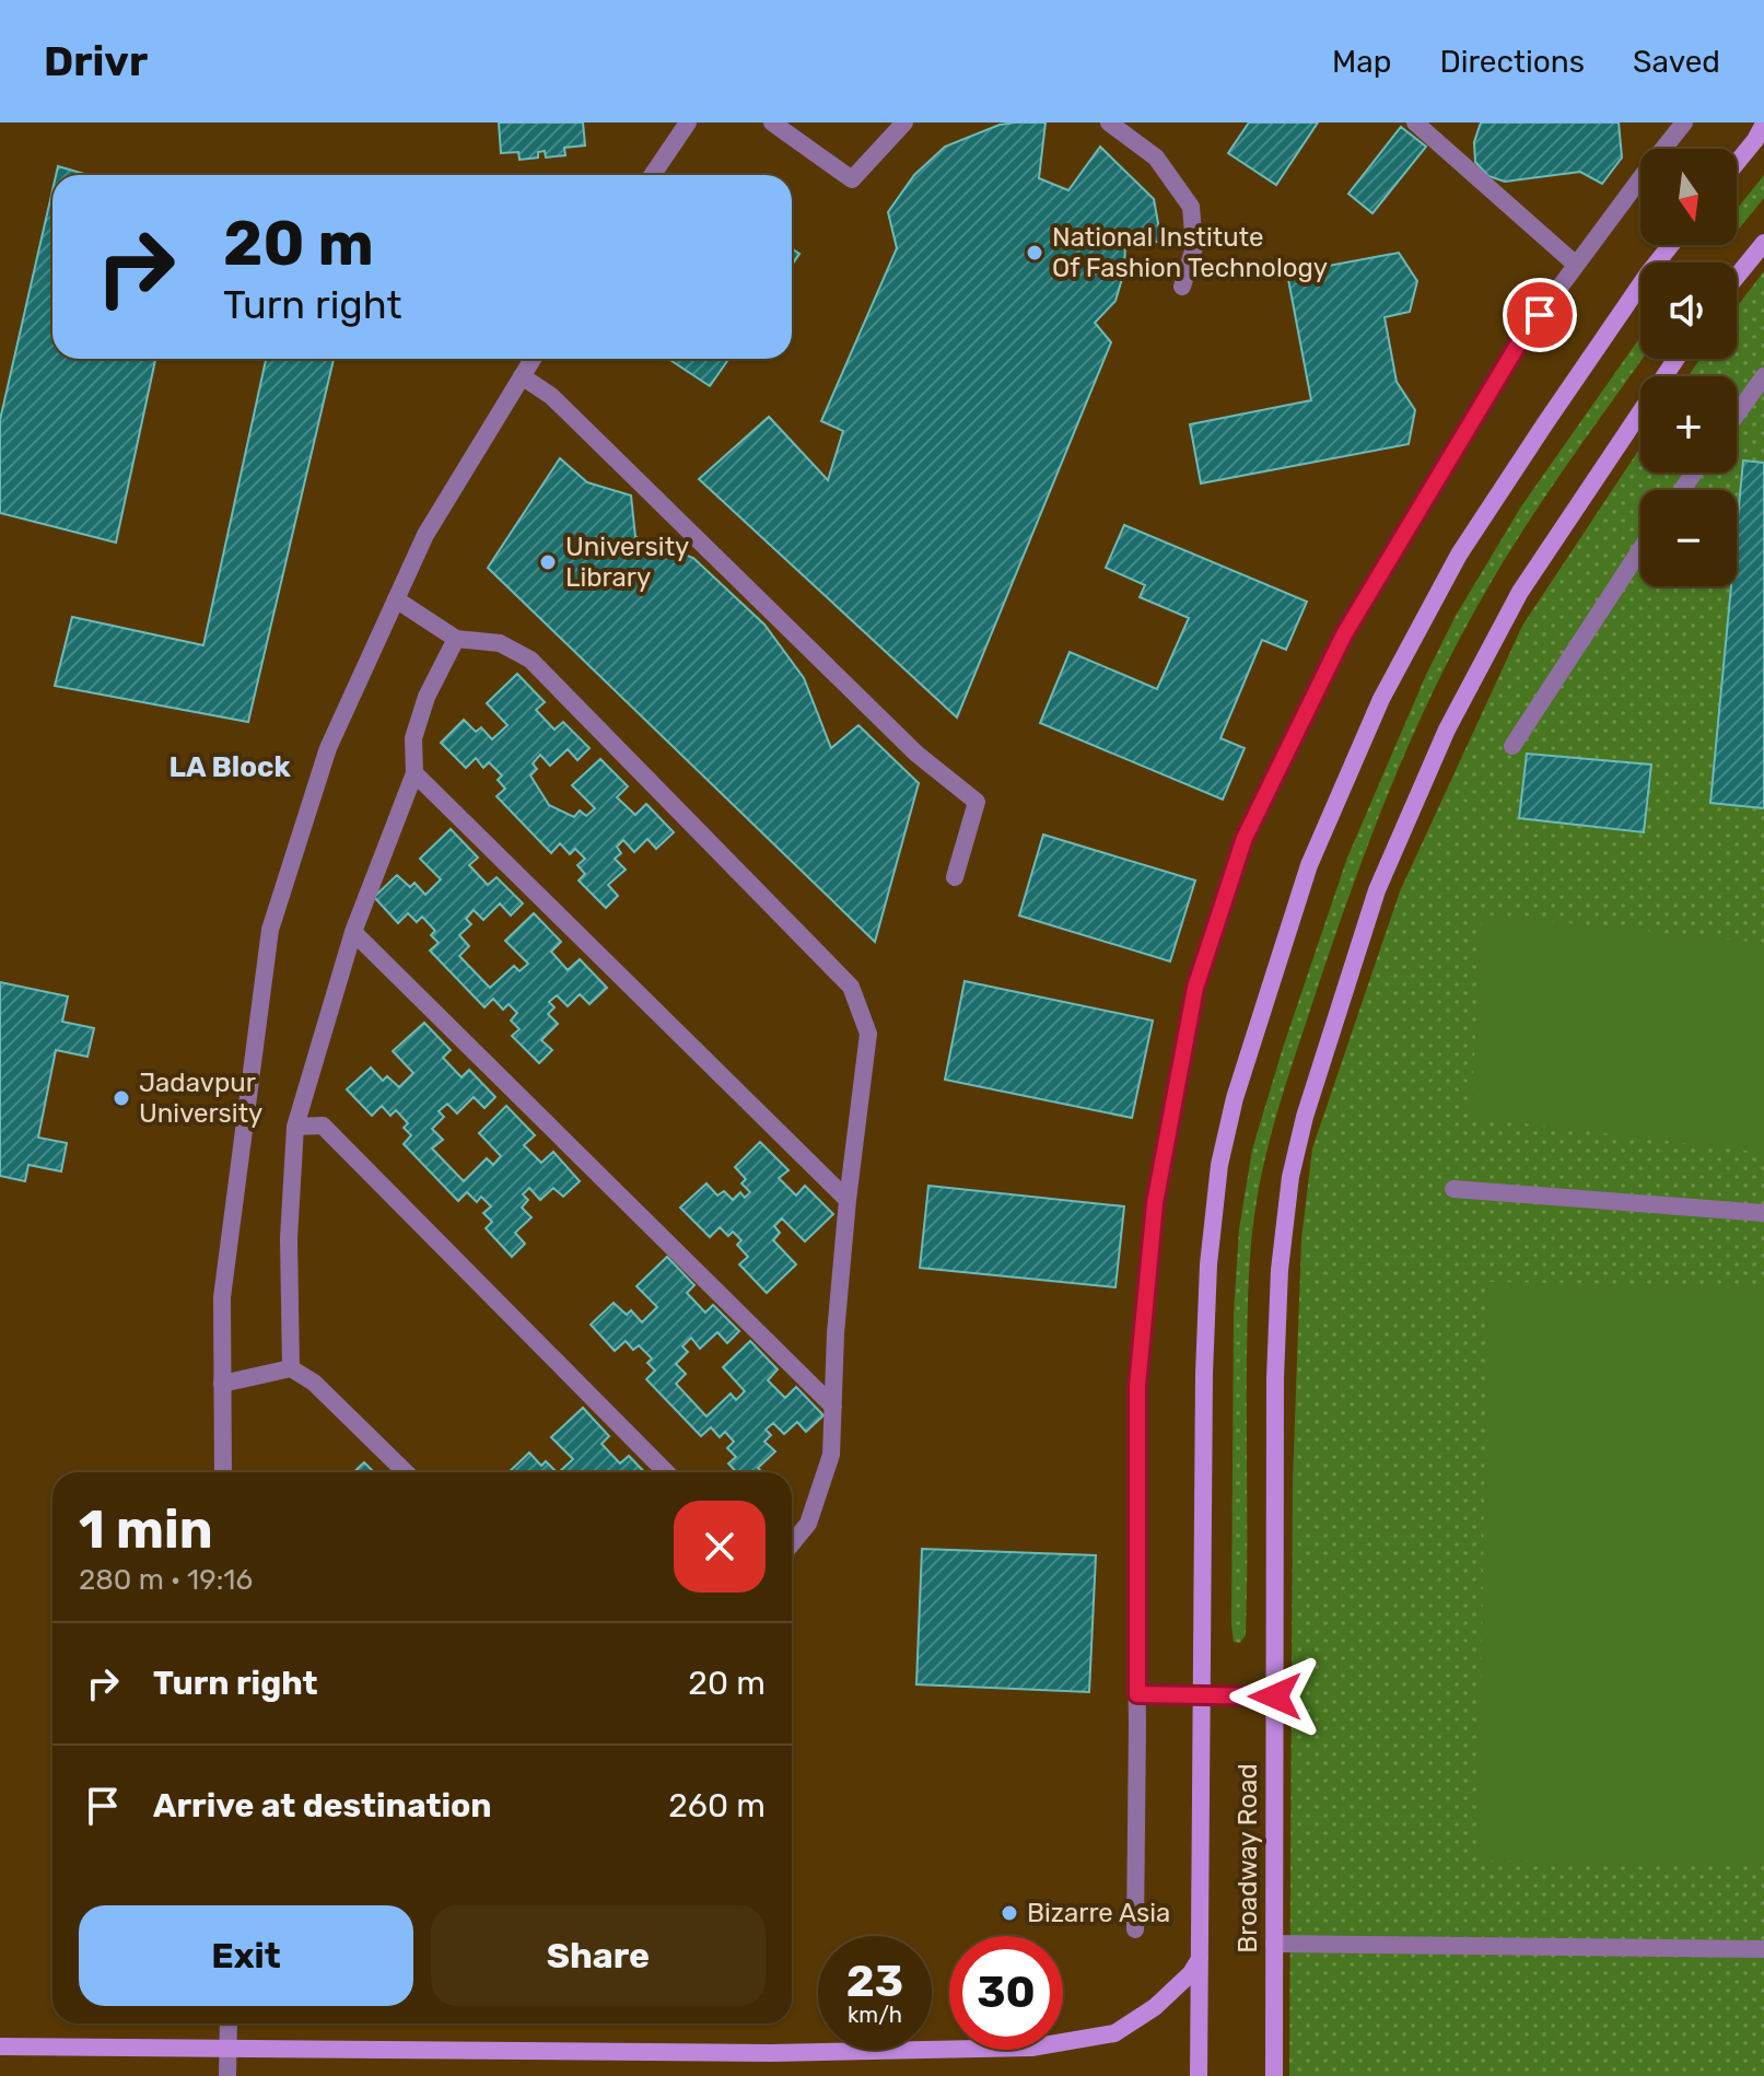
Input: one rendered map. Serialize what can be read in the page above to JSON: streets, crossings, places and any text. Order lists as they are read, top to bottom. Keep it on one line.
{"streets":{"main road":["Broadway Road"]},"districts":["LA Block"],"places":["National Institute Of Fashion Technology","University Library","Jadavpur University","Bizarre Asia"],"north":"bottom","page":{"header":"Drivr","nav":["Map","Directions","Saved"],"map_buttons":["+","−"],"turn":["20 m","Turn right"],"heading":["1 min","280 m · 19:16"],"list":[{"name":"Turn right","value":"20 m"},{"name":"Arrive at destination","value":"260 m"}],"buttons":["Exit","Share"],"speed":"23 km/h","limit":"30"}}
